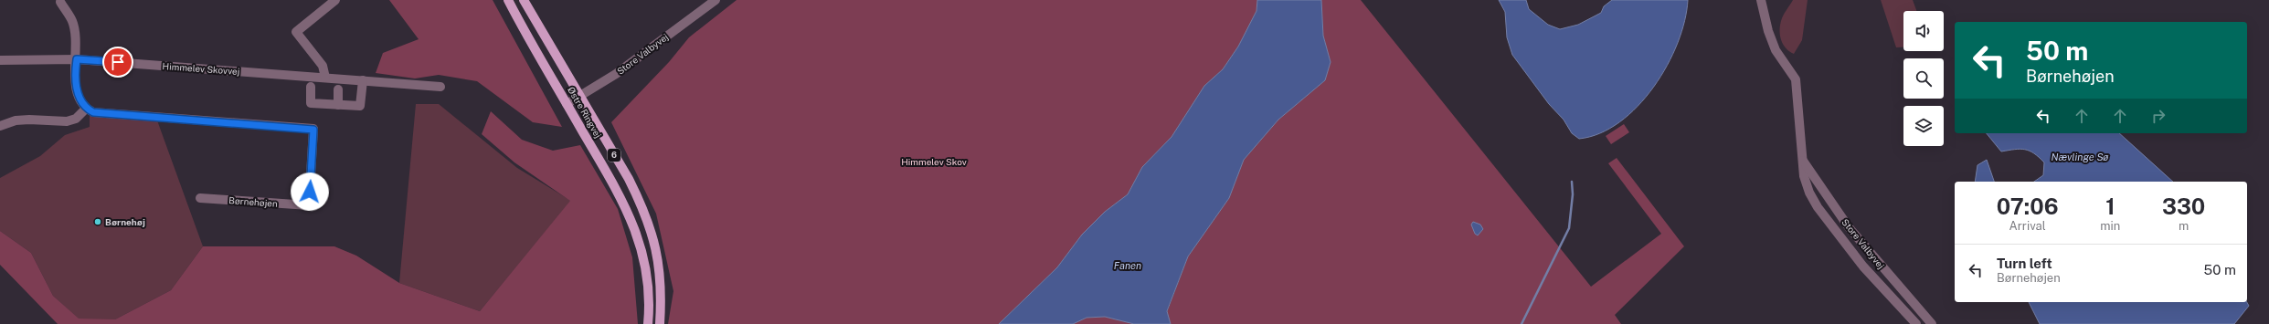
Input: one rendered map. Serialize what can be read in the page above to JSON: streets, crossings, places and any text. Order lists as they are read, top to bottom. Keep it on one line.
{"streets":{"main road":["Østre Ringvej","6"],"street":["Store Valbyvej","Himmelev Skovvej","Børnehøjen"]},"crossings":[["Store Valbyvej","Østre Ringvej"]],"water":["Nævlinge Sø","Fanen"],"parks":["Himmelev Skov"],"places":["Børnehøj"],"page":{"turn":["50 m","Børnehøjen"],"eta":["07:06","Arrival","1","min","330","m"],"list":[{"name":"Turn left","note":"Børnehøjen","value":"50 m"}]}}
